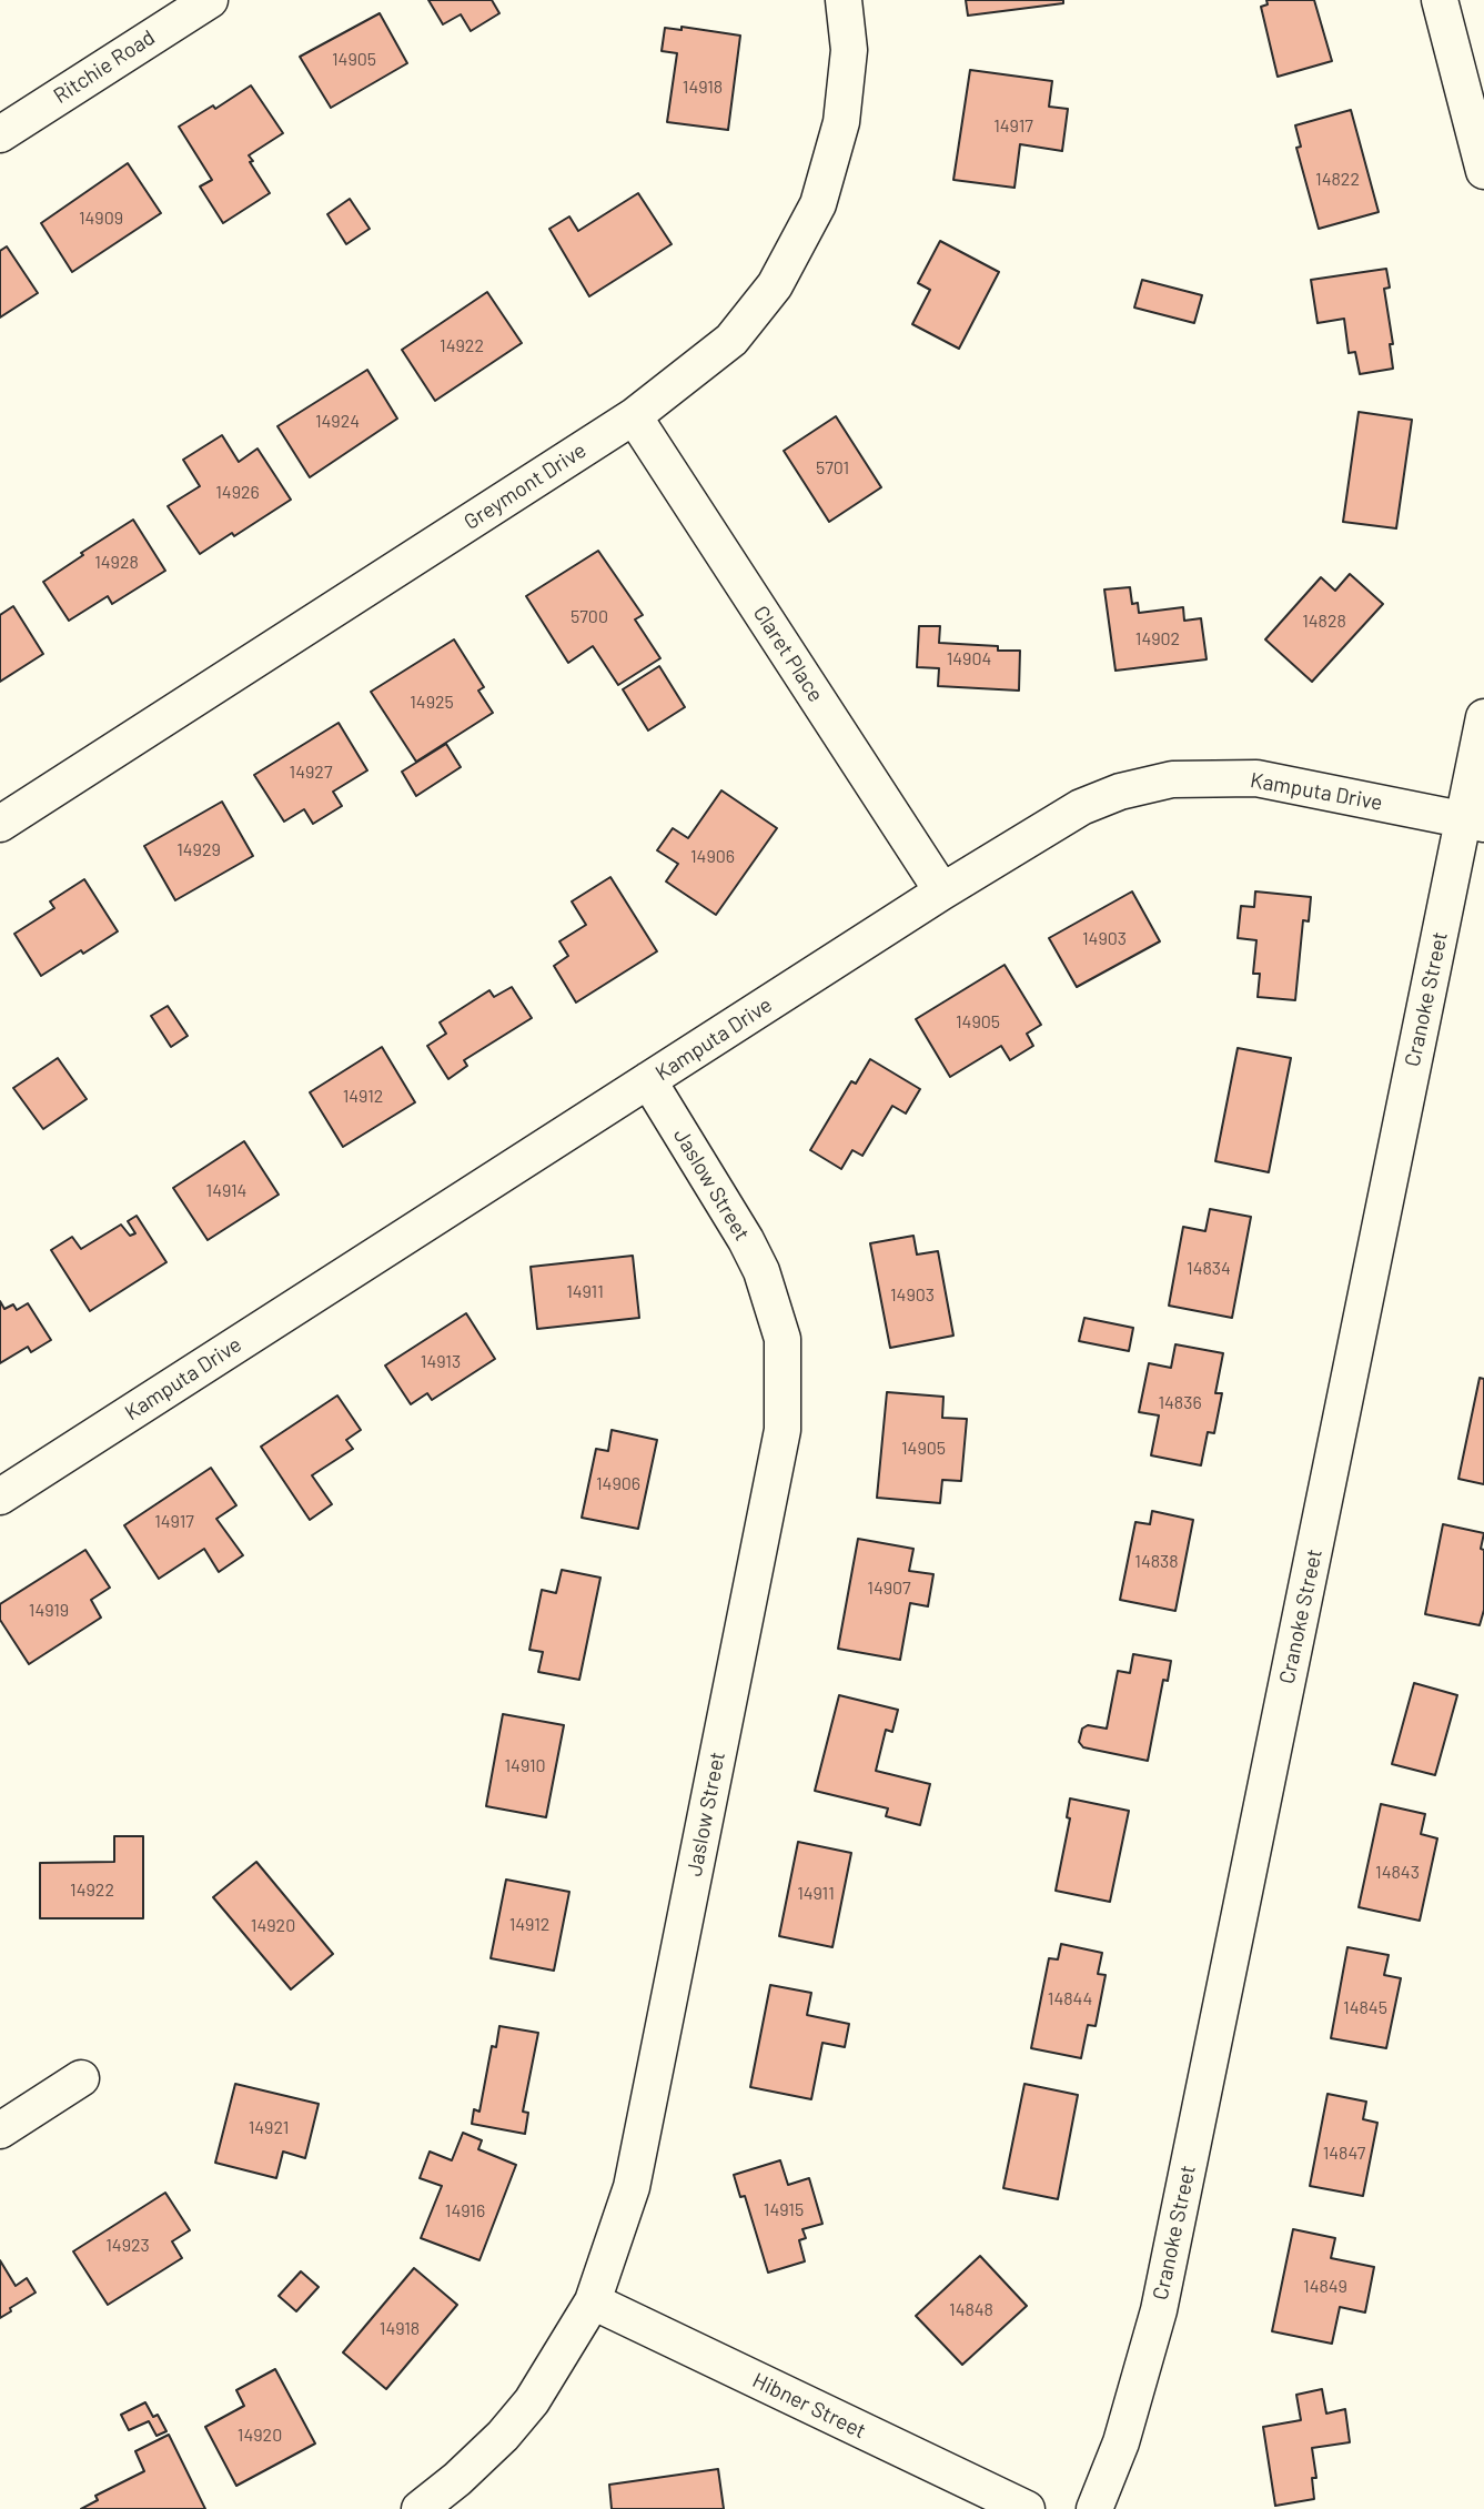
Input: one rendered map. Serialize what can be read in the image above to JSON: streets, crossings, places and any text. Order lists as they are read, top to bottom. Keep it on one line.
{"streets":{"street":["Ritchie Road","Greymont Drive","Claret Place","Kamputa Drive","Cranoke Street","Jaslow Street","Hibner Street"]},"crossings":[["Greymont Drive","Claret Place"],["Claret Place","Kamputa Drive"],["Kamputa Drive","Cranoke Street"],["Kamputa Drive","Jaslow Street"],["Jaslow Street","Hibner Street"]],"house_numbers":["14905","14918","14917","14822","14909","14922","14924","5701","14926","14928","5700","14828","14902","14904","14925","14927","14929","14906","14903","14905","14912","14914","14834","14911","14903","14913","14836","14905","14906","14917","14838","14907","14919","14910","14843","14922","14911","14912","14920","14844","14845","14921","14847","14915","14916","14923","14849","14848","14918","14920"]}
